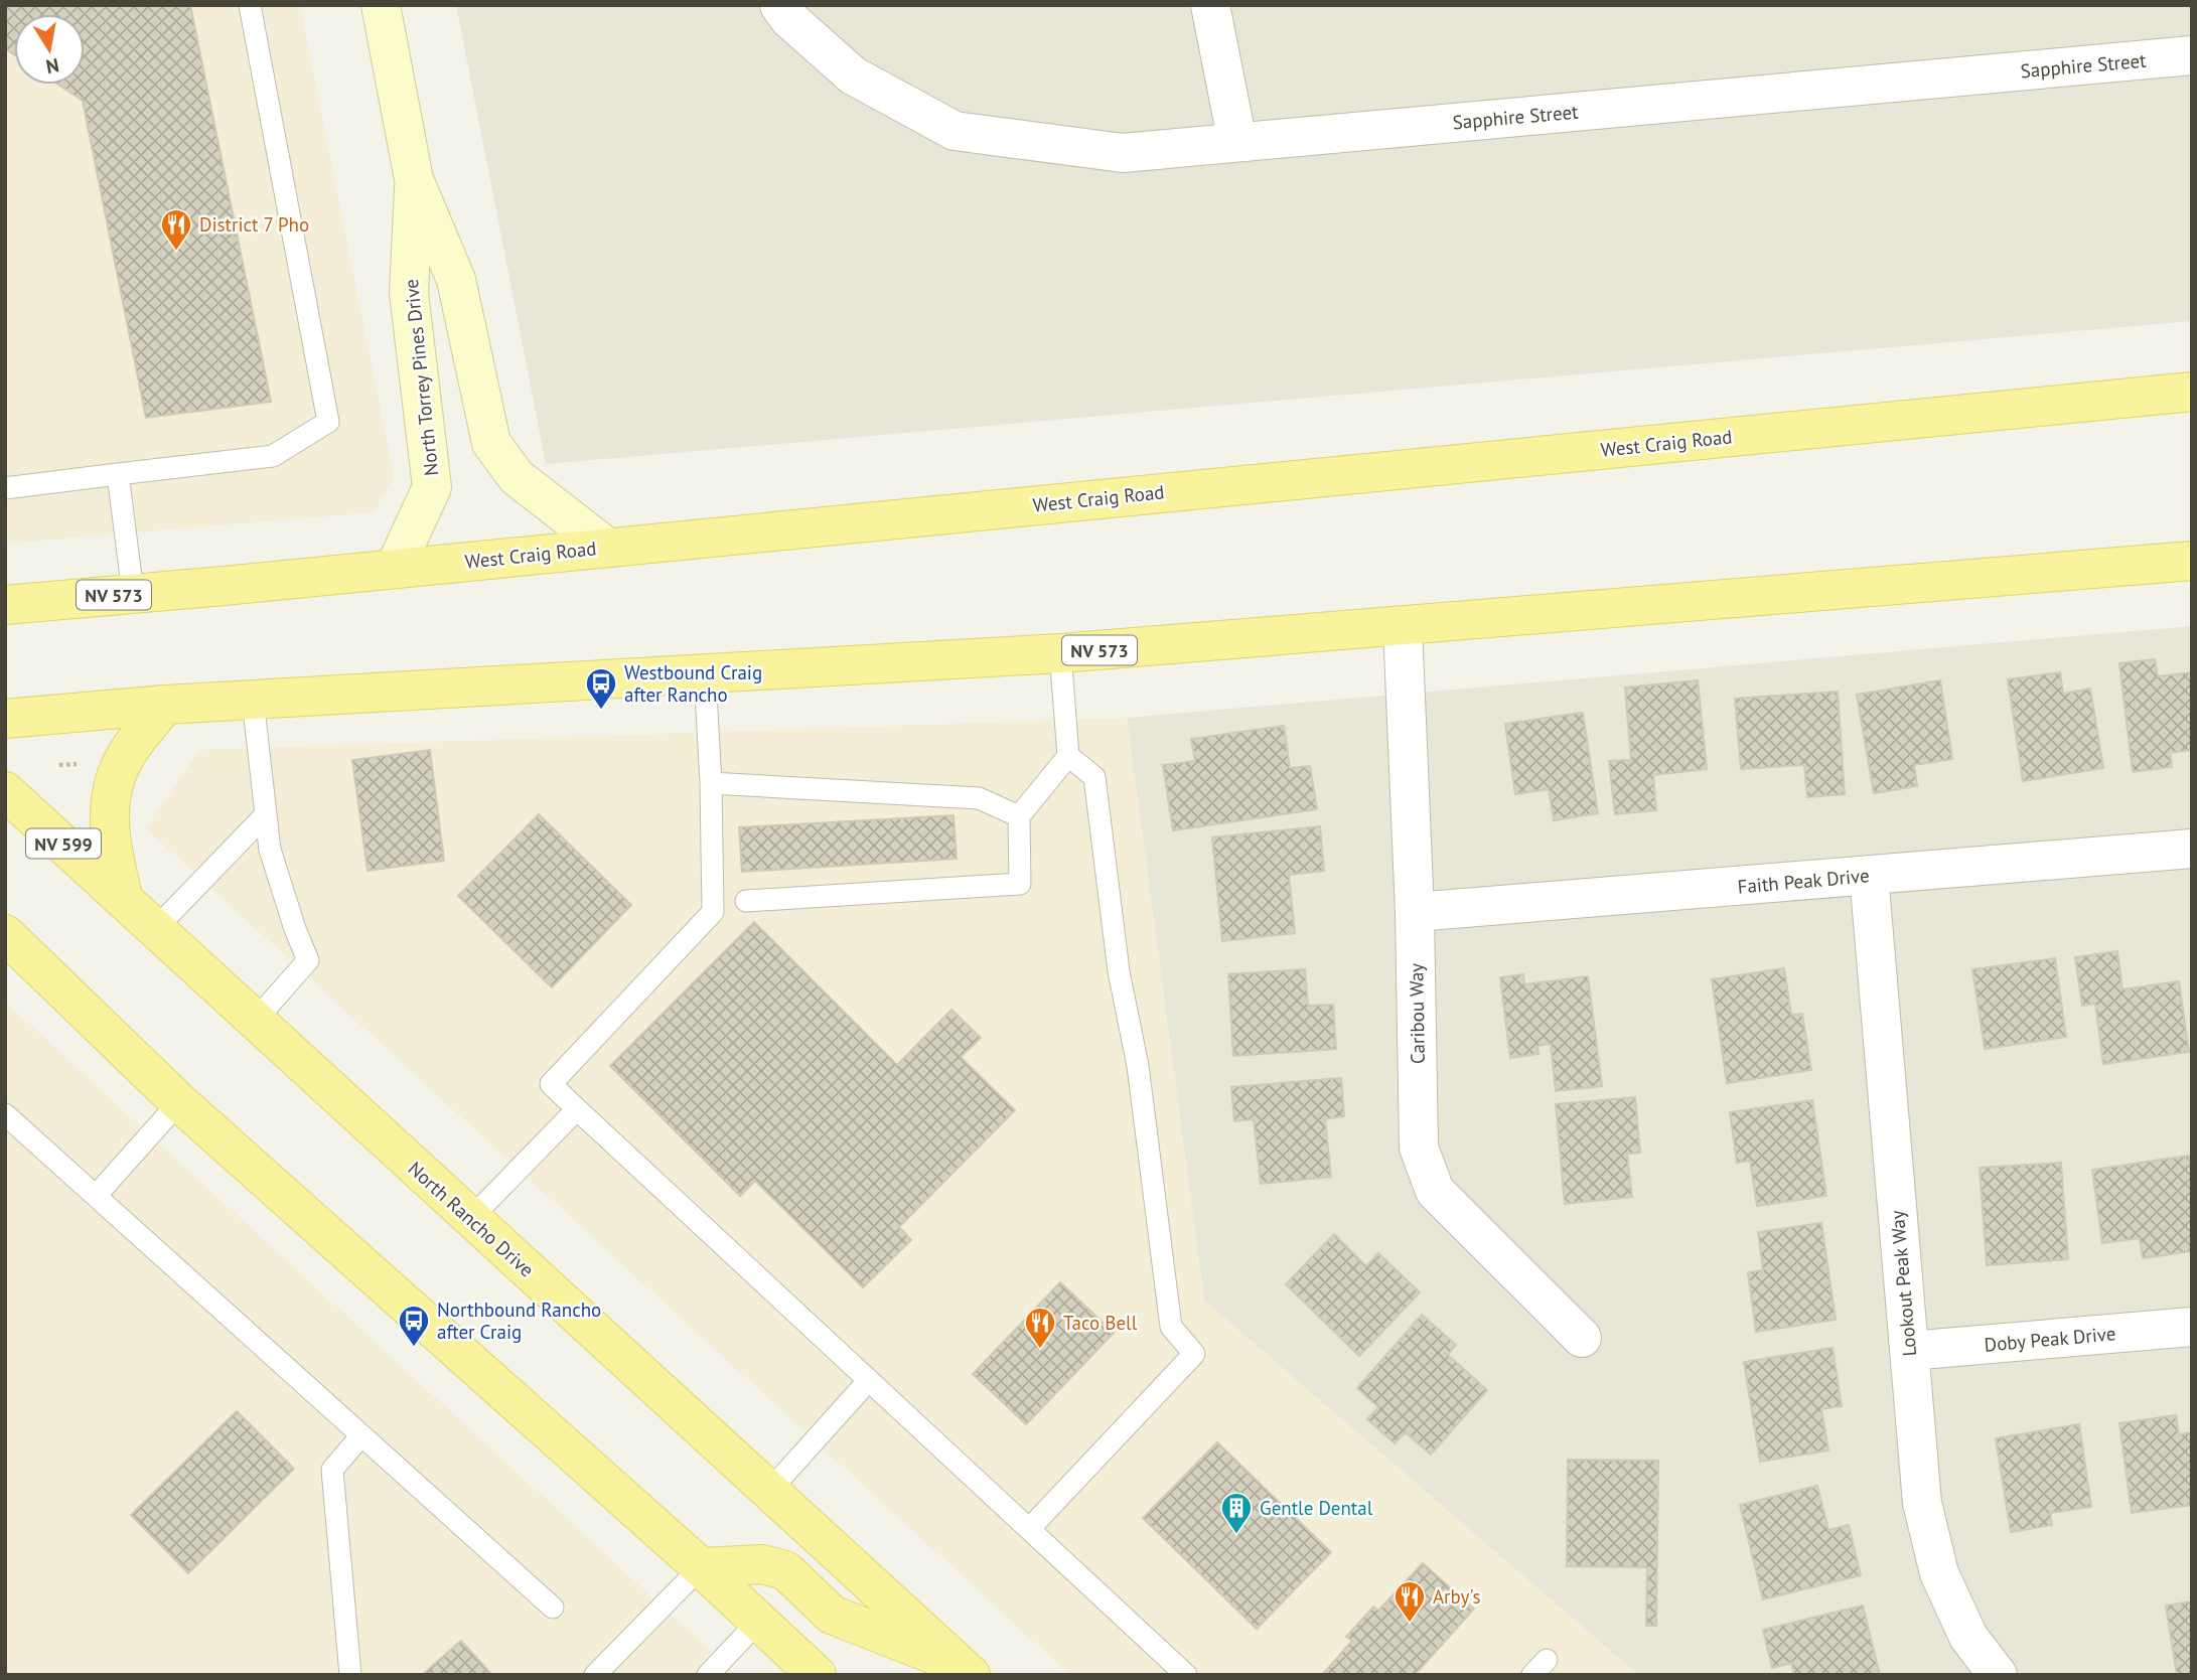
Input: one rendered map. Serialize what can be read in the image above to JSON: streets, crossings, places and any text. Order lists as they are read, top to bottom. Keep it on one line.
{"streets":{"main road":["West Craig Road","NV 573","NV 599","North Rancho Drive"],"street":["Sapphire Street","North Torrey Pines Drive","Faith Peak Drive","Caribou Way","Lookout Peak Way","Doby Peak Drive"]},"crossings":[["North Torrey Pines Drive","West Craig Road"],["NV 573","Caribou Way"],["Faith Peak Drive","Caribou Way"],["Faith Peak Drive","Lookout Peak Way"],["Lookout Peak Way","Doby Peak Drive"]],"places":{"restaurant":["District 7 Pho","Taco Bell","Arby's"],"bus stop":["Westbound Craig after Rancho","Northbound Rancho after Craig"],"building":["Gentle Dental"]},"north":"bottom"}
